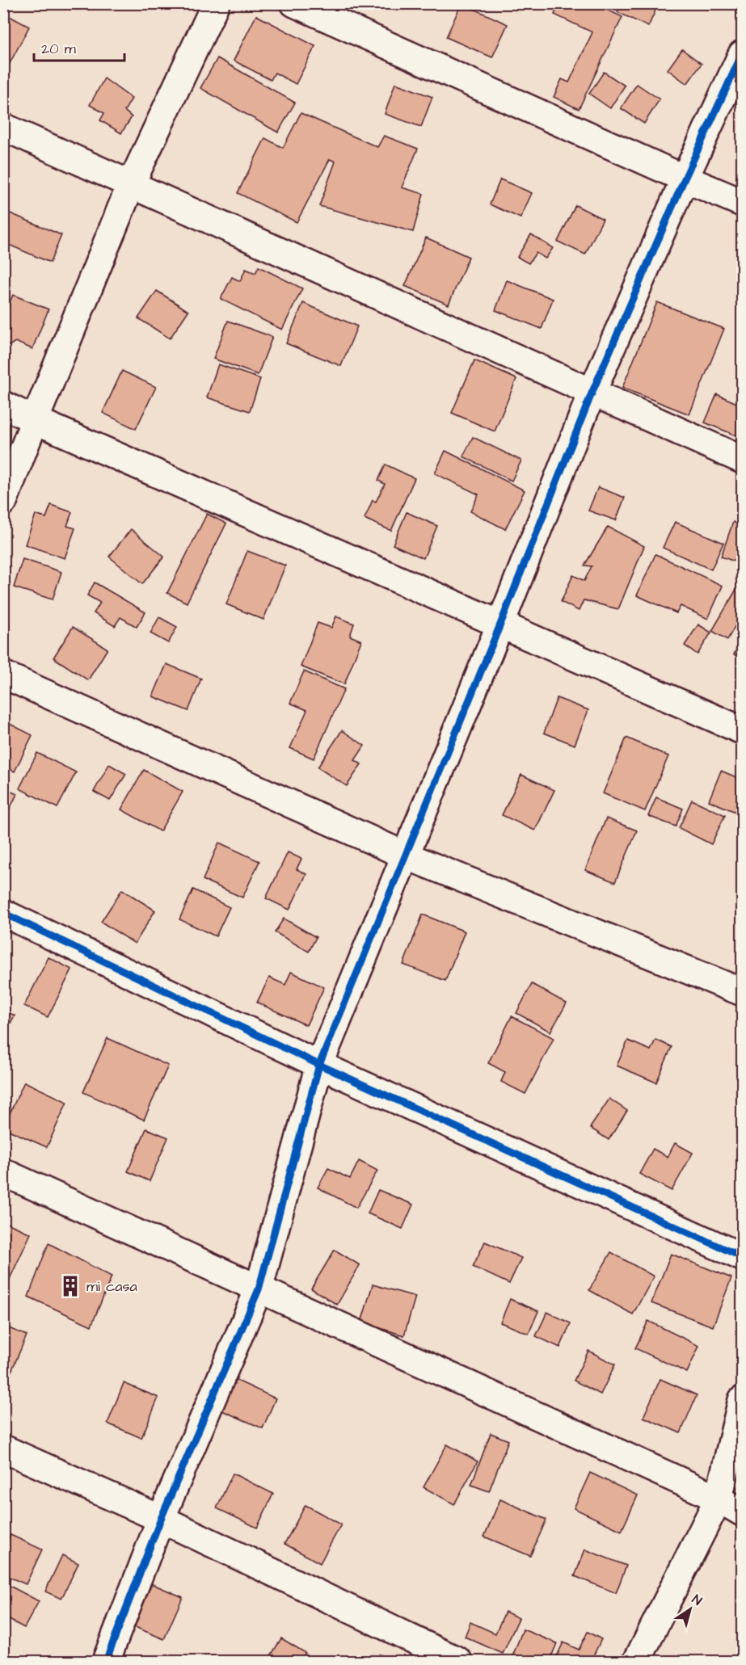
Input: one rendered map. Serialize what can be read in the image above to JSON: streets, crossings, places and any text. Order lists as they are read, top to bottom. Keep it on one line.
{"places":{"building":["mi casa"]},"scale_bar":"20 m","north":"top right"}
